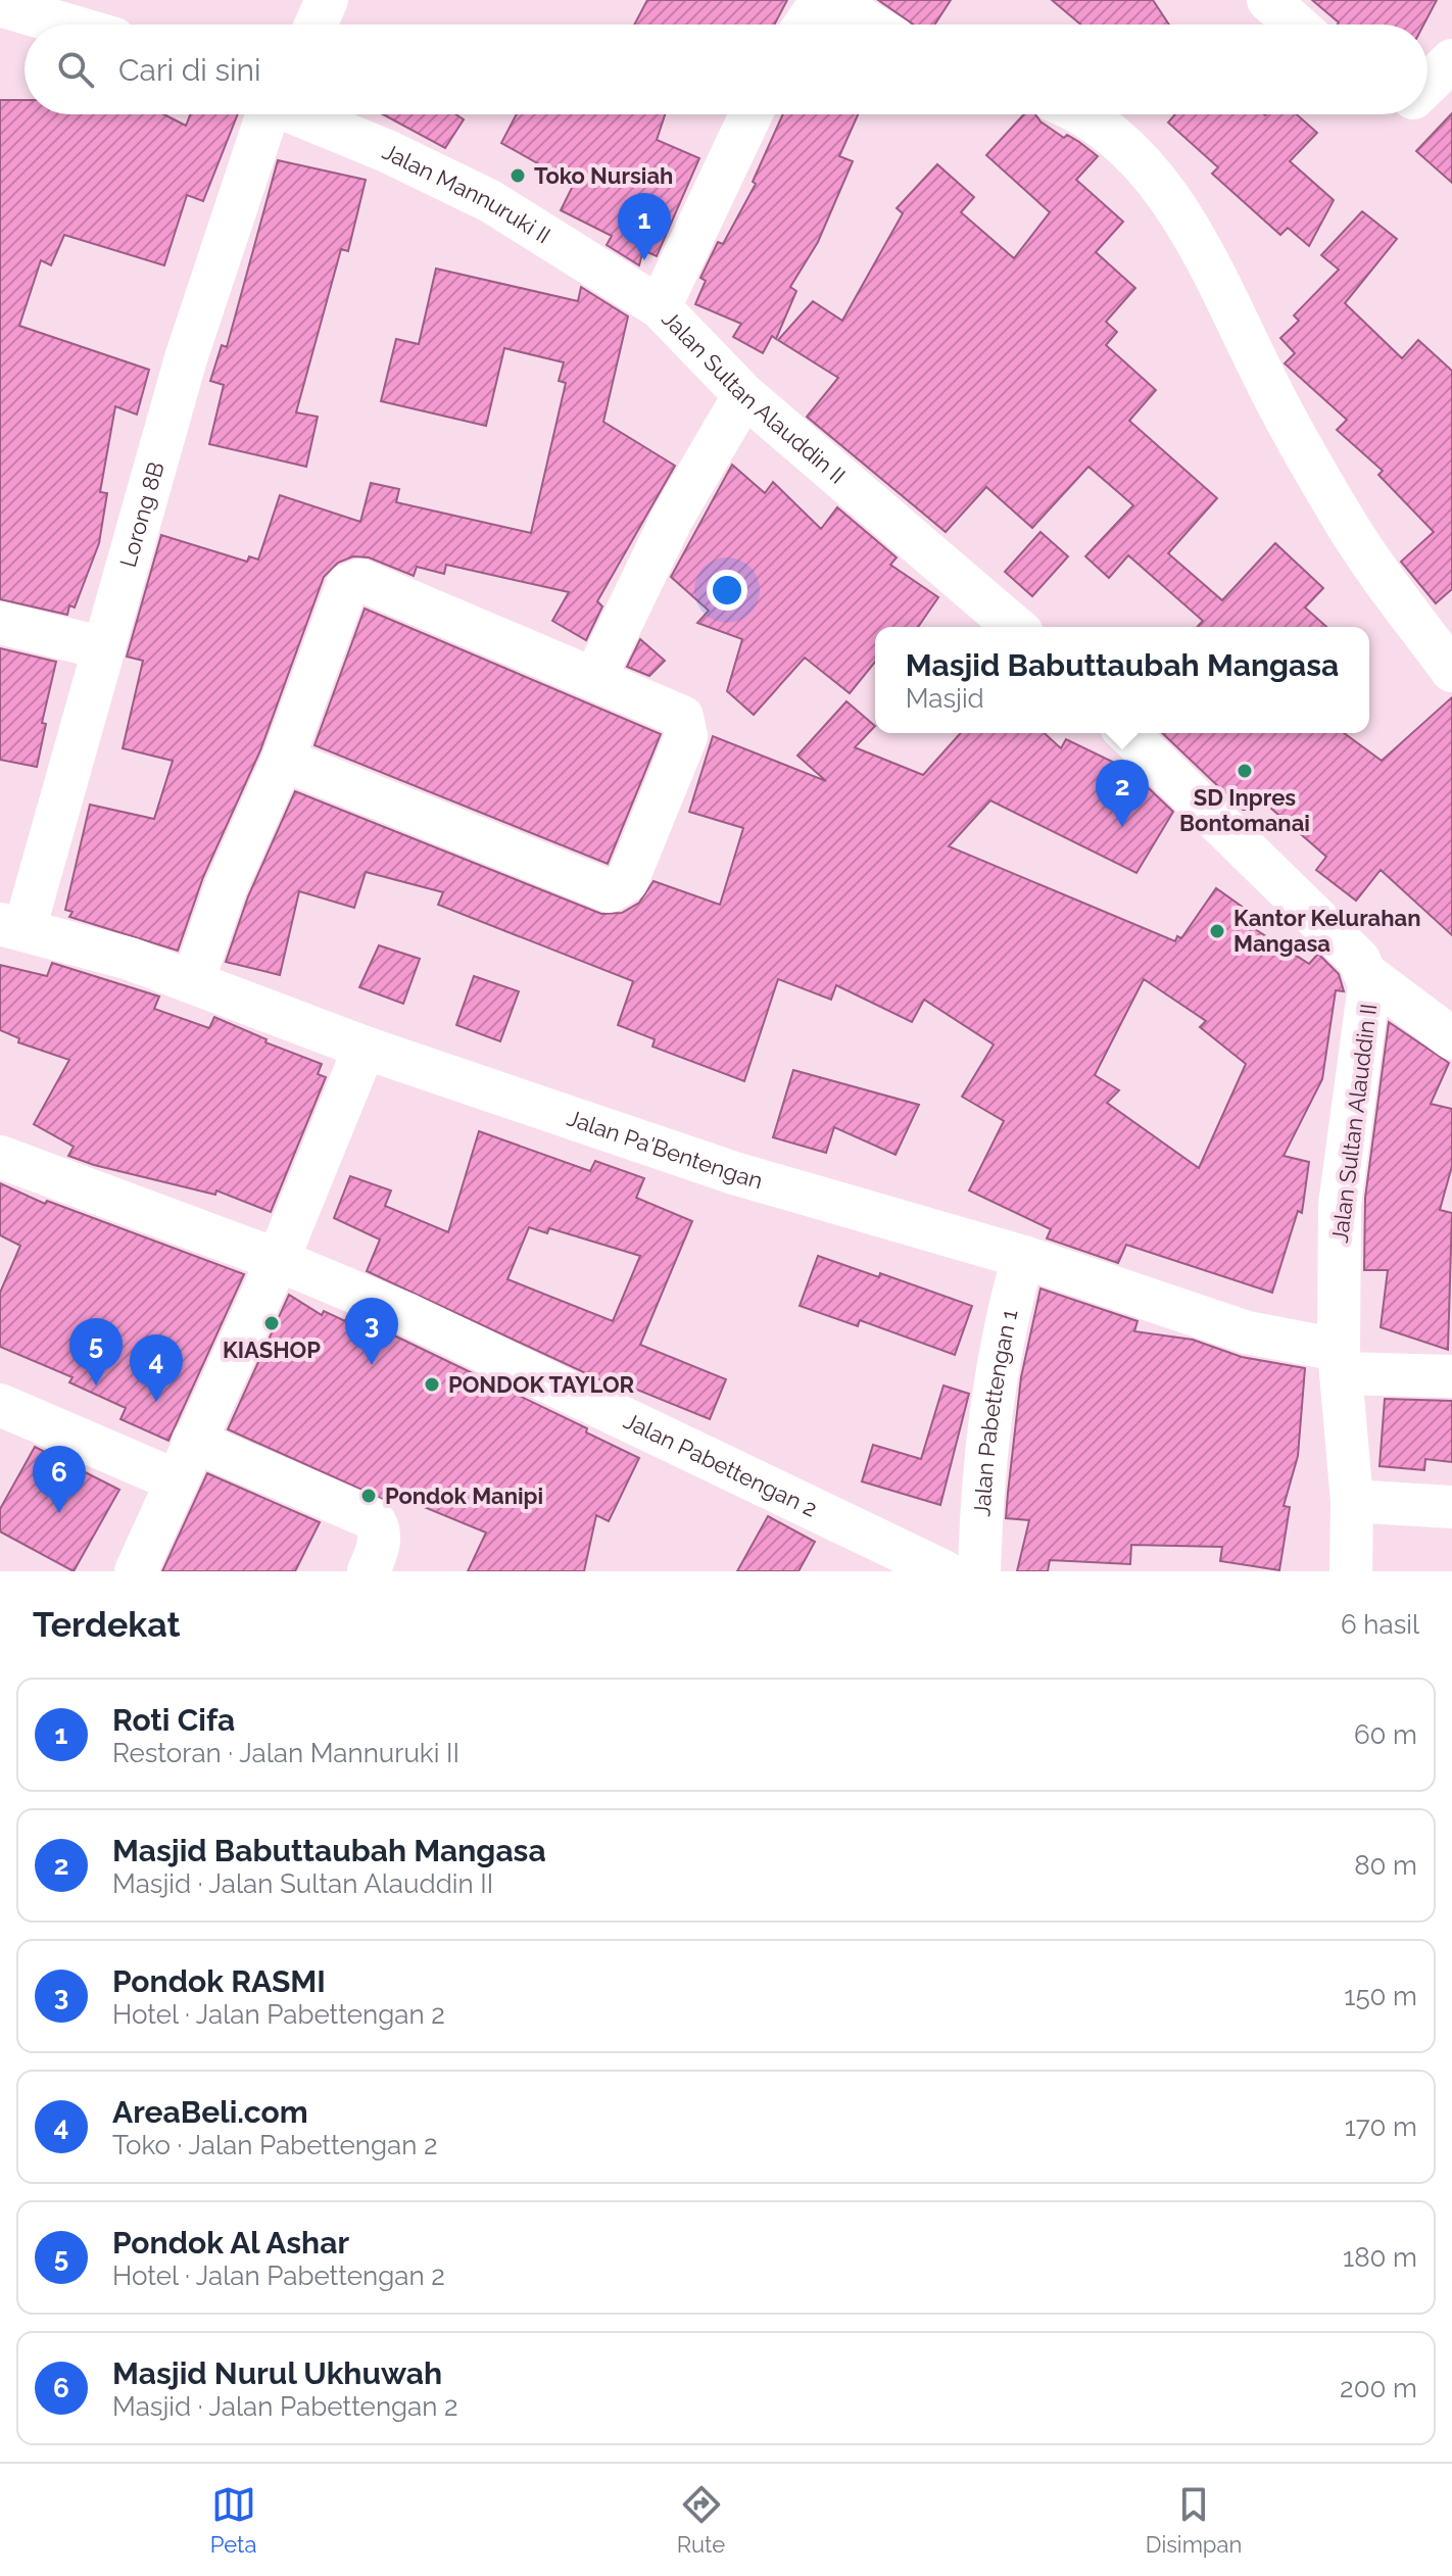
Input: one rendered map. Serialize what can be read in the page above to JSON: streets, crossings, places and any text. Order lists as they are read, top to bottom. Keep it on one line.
{"streets":{"street":["Jalan Mannuruki II","Jalan Sultan Alauddin II","Lorong 8B","Jalan Pa'Bentengan","Jalan Pabettengan 1","Jalan Pabettengan 2"]},"crossings":[["Jalan Mannuruki II","Jalan Sultan Alauddin II"],["Jalan Sultan Alauddin II","Jalan Pa'Bentengan"],["Lorong 8B","Jalan Pa'Bentengan"],["Jalan Pa'Bentengan","Jalan Pabettengan 1"]],"places":["Toko Nursiah","SD Inpres Bontomanai","Kantor Kelurahan Mangasa","KIASHOP","PONDOK TAYLOR","Pondok Manipi"],"page":{"search":"Cari di sini","pins":["1","2","3","5","4","6"],"popup":["Masjid Babuttaubah Mangasa","Masjid"],"heading":["Terdekat","6 hasil"],"list":[{"mark":"1","name":"Roti Cifa","note":"Restoran · Jalan Mannuruki II","value":"60 m"},{"mark":"2","name":"Masjid Babuttaubah Mangasa","note":"Masjid · Jalan Sultan Alauddin II","value":"80 m"},{"mark":"3","name":"Pondok RASMI","note":"Hotel · Jalan Pabettengan 2","value":"150 m"},{"mark":"4","name":"AreaBeli.com","note":"Toko · Jalan Pabettengan 2","value":"170 m"},{"mark":"5","name":"Pondok Al Ashar","note":"Hotel · Jalan Pabettengan 2","value":"180 m"},{"mark":"6","name":"Masjid Nurul Ukhuwah","note":"Masjid · Jalan Pabettengan 2","value":"200 m"}],"nav":["Peta","Rute","Disimpan"]}}
